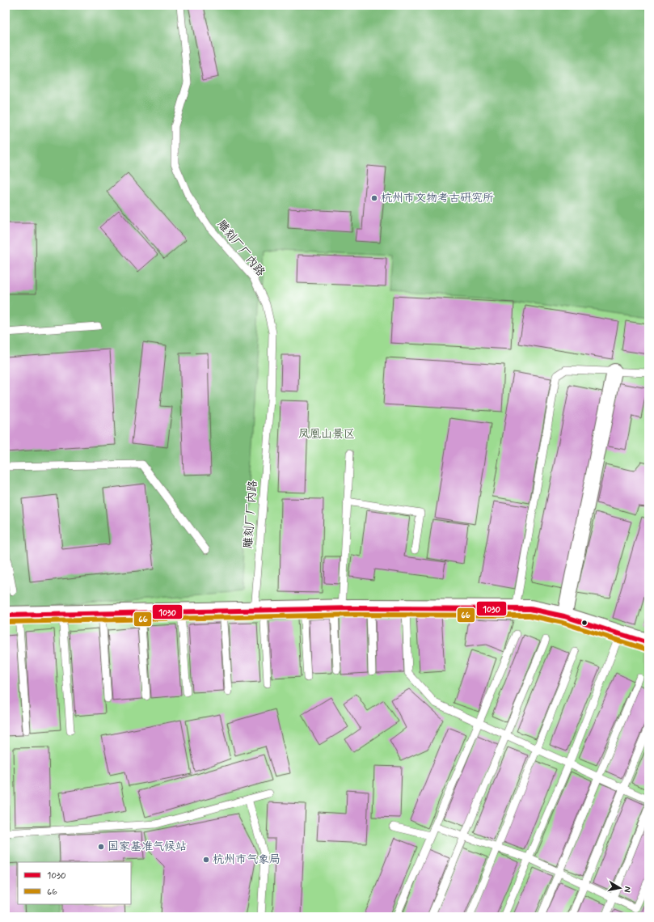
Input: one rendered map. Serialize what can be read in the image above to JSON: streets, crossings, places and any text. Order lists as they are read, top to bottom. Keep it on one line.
{"streets":{"lane":["雕刻厂厂内路"]},"parks":["凤凰山景区"],"places":["杭州市文物考古研究所","国家基准气候站","杭州市气象局"],"lines":["transit line 1030","transit line 66"],"legend":["1030","66"],"north":"right"}
